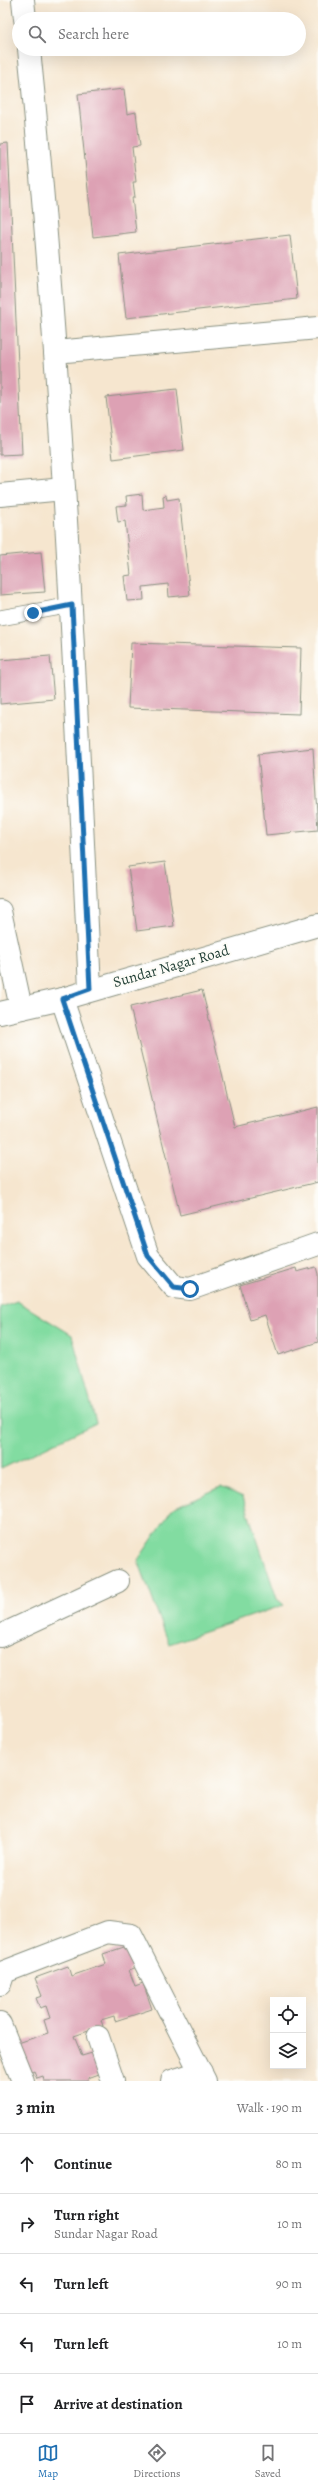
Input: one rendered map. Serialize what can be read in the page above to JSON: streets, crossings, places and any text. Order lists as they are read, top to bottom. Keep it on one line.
{"streets":{"street":["Sundar Nagar Road"]},"page":{"search":"Search here","heading":["3 min","Walk · 190 m"],"list":[["Continue","80 m"],["Turn right","Sundar Nagar Road","10 m"],["Turn left","90 m"],["Turn left","10 m"],"Arrive at destination"],"nav":["Map","Directions","Saved"]}}
